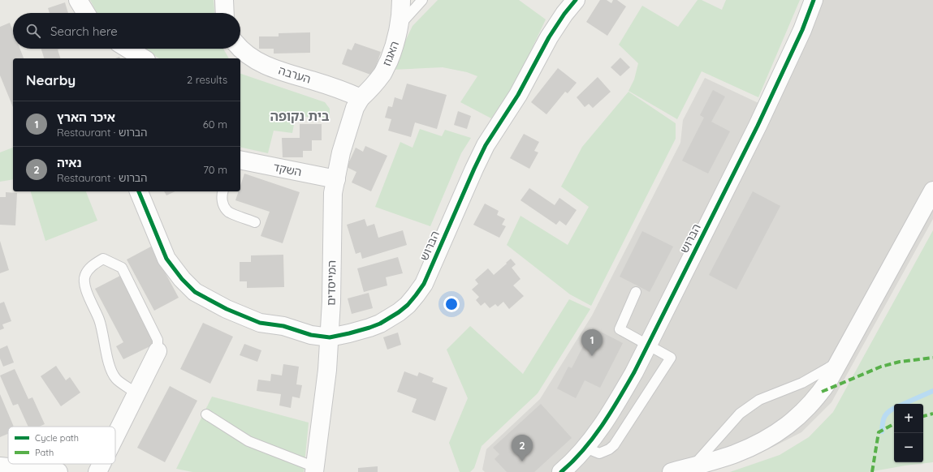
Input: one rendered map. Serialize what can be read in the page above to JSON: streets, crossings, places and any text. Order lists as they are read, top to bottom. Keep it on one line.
{"streets":{"street":["האגוז","הערבה","השקד","הברוש","המייסדים"]},"crossings":[["האגוז","הערבה"],["האגוז","המייסדים"],["הערבה","המייסדים"],["השקד","המייסדים"],["הברוש","המייסדים"]],"districts":["בית נקופה"],"legend":["Cycle path","Path"],"page":{"search":"Search here","heading":["Nearby","2 results"],"list":[{"mark":"1","name":"איכר הארץ","note":"Restaurant · הברוש","value":"60 m"},{"mark":"2","name":"נאיה","note":"Restaurant · הברוש","value":"70 m"}],"pins":["1","2"],"map_buttons":["+","−"]}}
